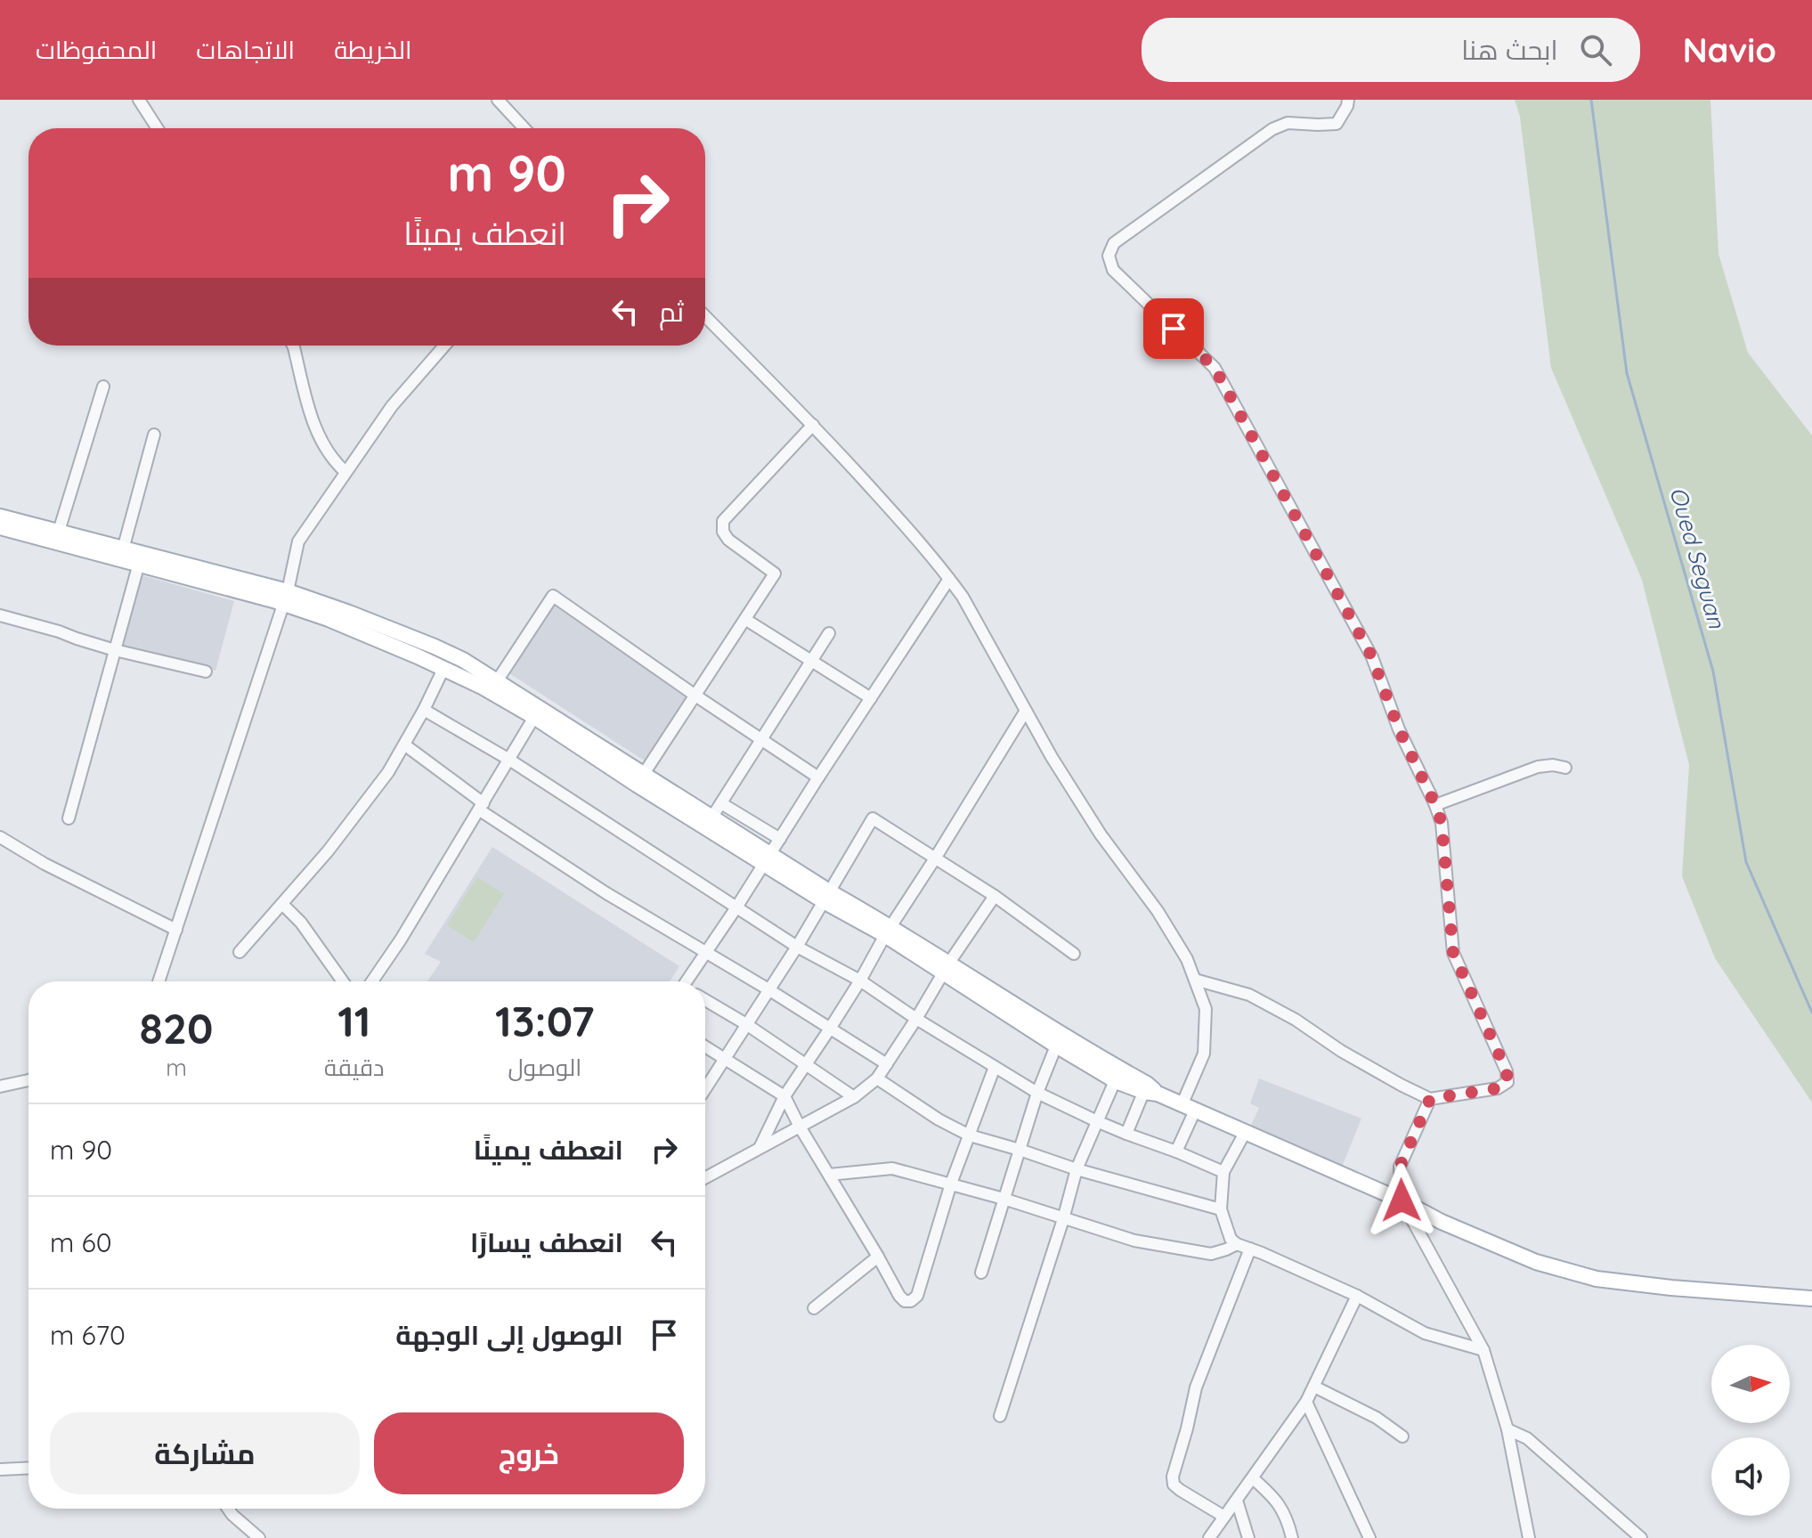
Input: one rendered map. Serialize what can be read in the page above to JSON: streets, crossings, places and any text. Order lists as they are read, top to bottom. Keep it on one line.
{"water":["Oued Seguan"],"north":"right","page":{"header":"Navio","search":"ابحث هنا","nav":["الخريطة","الاتجاهات","المحفوظات"],"turn":["90 m","انعطف يمينًا"],"then":"ثم","eta":["13:07","الوصول","11","دقيقة","820","m"],"list":[{"name":"انعطف يمينًا","value":"90 m"},{"name":"انعطف يسارًا","value":"60 m"},{"name":"الوصول إلى الوجهة","value":"670 m"}],"buttons":["خروج","مشاركة"]}}
